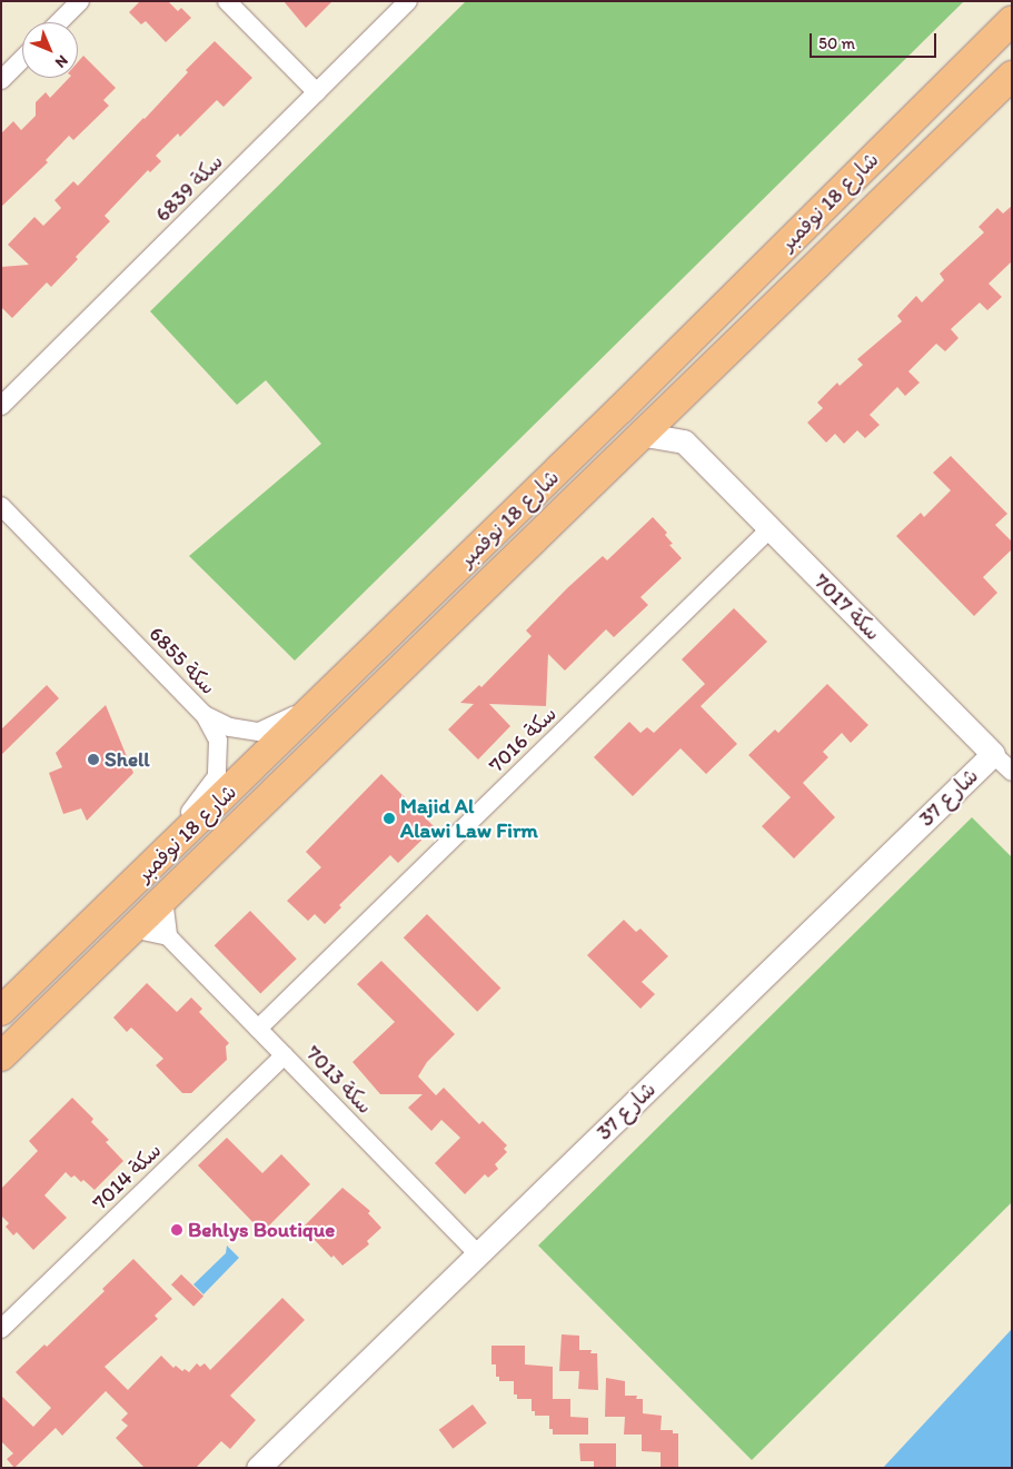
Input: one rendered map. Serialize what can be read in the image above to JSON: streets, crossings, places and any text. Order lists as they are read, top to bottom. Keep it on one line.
{"streets":{"main road":["شارع 18 نوفمبر"],"street":["سكة 6839","سكة 7017","سكة 6855","سكة 7016","شارع 37","سكة 7013","سكة 7014"]},"crossings":[["شارع 18 نوفمبر","سكة 6855"],["سكة 7017","سكة 7016"],["سكة 7017","شارع 37"],["سكة 7016","سكة 7013"],["شارع 37","سكة 7013"],["سكة 7013","سكة 7014"]],"places":["Shell","Majid Al Alawi Law Firm","Behlys Boutique"],"scale_bar":"50 m","north":"bottom right"}
